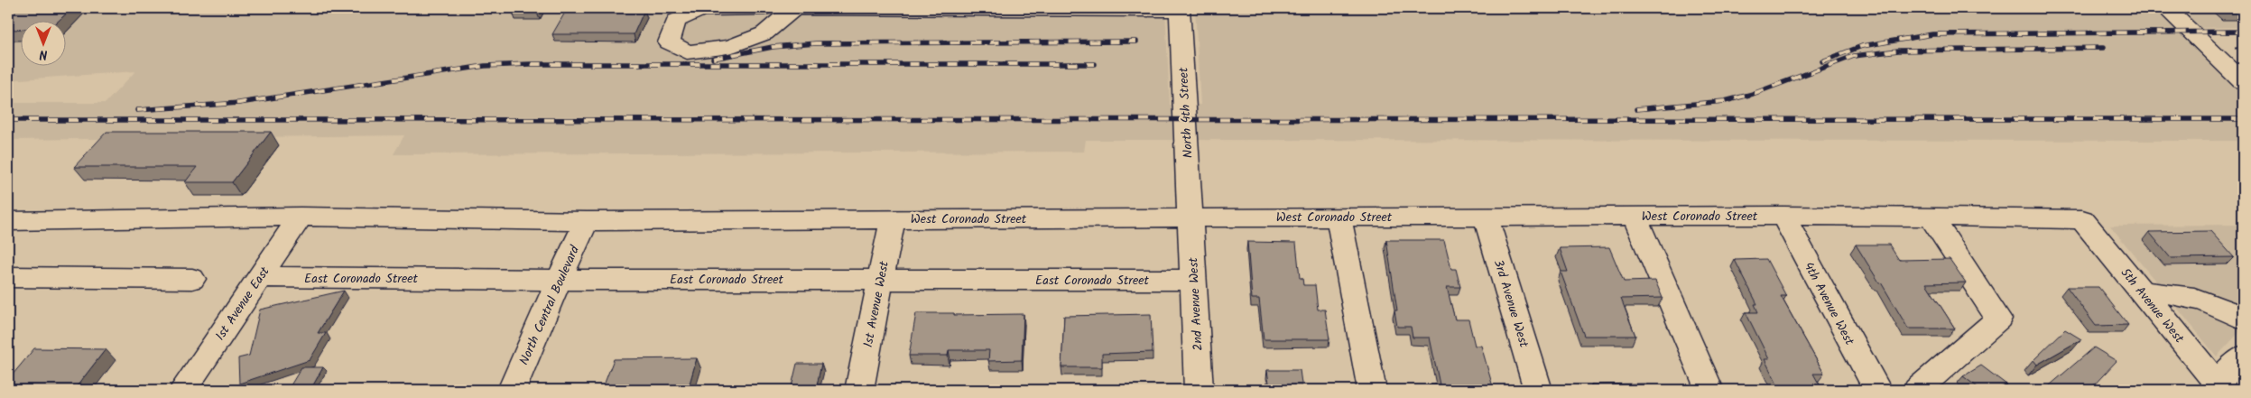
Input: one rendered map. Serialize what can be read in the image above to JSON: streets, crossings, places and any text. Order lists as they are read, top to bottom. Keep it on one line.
{"streets":{"street":["North 4th Street","West Coronado Street","East Coronado Street","1st Avenue East","3rd Avenue West","4th Avenue West","1st Avenue West","2nd Avenue West","North Central Boulevard","5th Avenue West"]},"crossings":[["North 4th Street","West Coronado Street"],["North 4th Street","2nd Avenue West"],["West Coronado Street","3rd Avenue West"],["West Coronado Street","4th Avenue West"],["West Coronado Street","1st Avenue West"],["West Coronado Street","2nd Avenue West"],["West Coronado Street","North Central Boulevard"],["West Coronado Street","5th Avenue West"],["East Coronado Street","1st Avenue East"],["East Coronado Street","1st Avenue West"],["East Coronado Street","2nd Avenue West"],["East Coronado Street","North Central Boulevard"]],"north":"bottom"}
